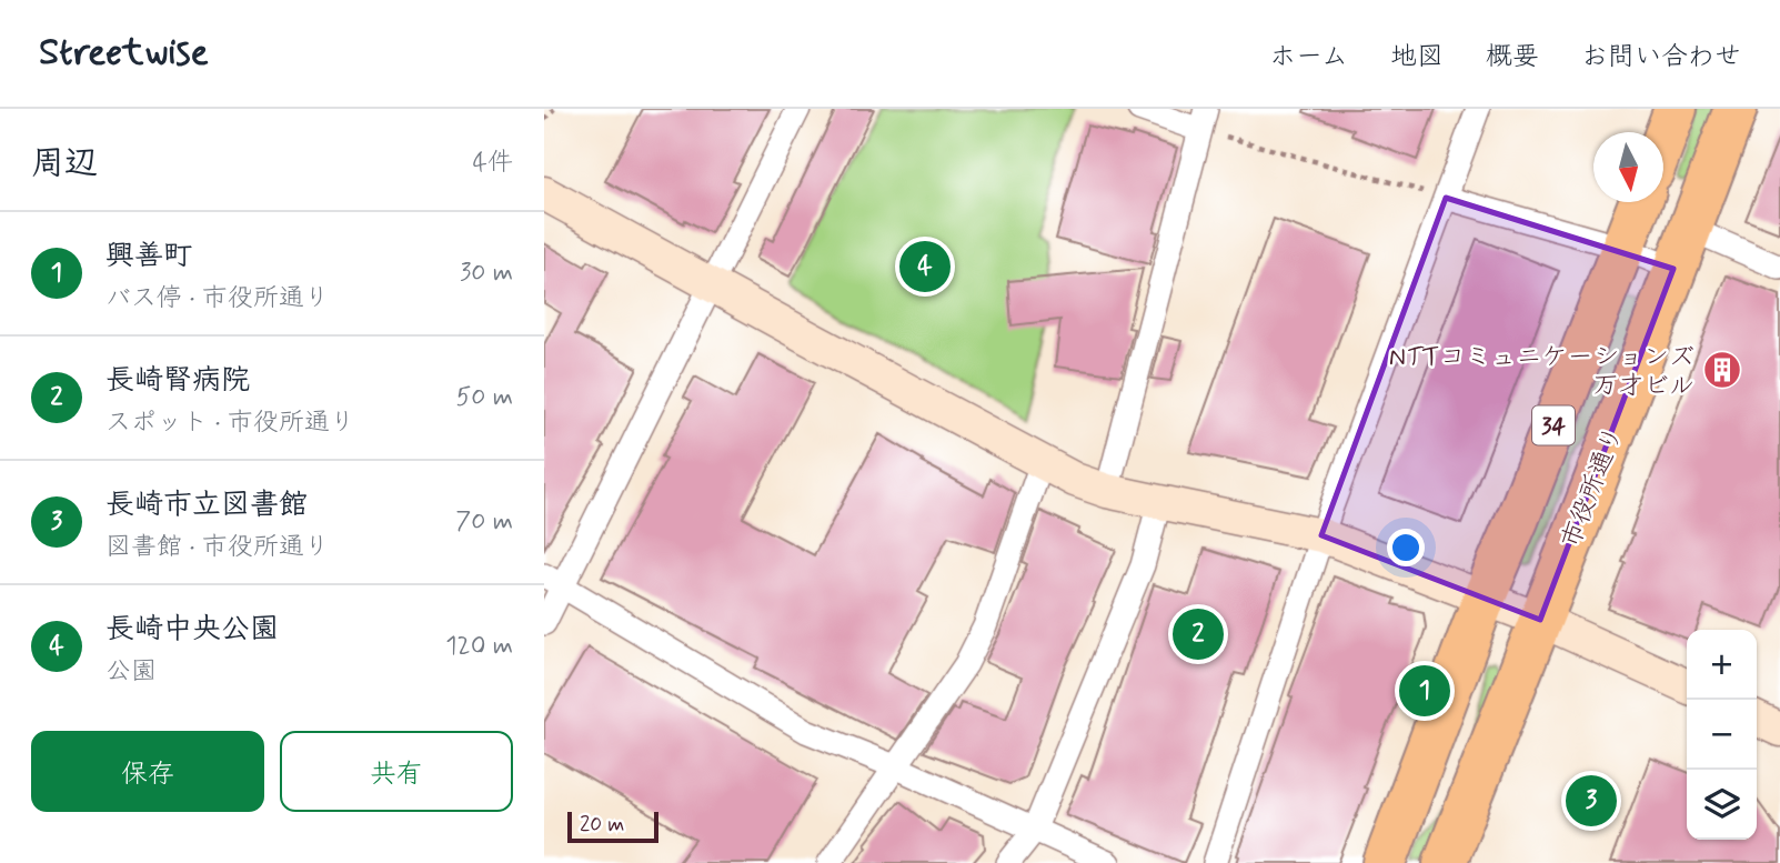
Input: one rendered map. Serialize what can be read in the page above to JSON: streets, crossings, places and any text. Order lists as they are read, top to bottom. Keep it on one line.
{"streets":{"highway":["34","市役所通り"]},"places":{"building":["NTTコミュニケーションズ 万才ビル"]},"scale_bar":"20 m","north":"bottom","page":{"header":"Streetwise","nav":["ホーム","地図","概要","お問い合わせ"],"heading":["周辺","4件"],"list":[{"mark":"1","name":"興善町","note":"バス停 · 市役所通り","value":"30 m"},{"mark":"2","name":"長崎腎病院","note":"スポット · 市役所通り","value":"50 m"},{"mark":"3","name":"長崎市立図書館","note":"図書館 · 市役所通り","value":"70 m"},{"mark":"4","name":"長崎中央公園","note":"公園","value":"120 m"}],"pins":["4","2","1","3"],"map_buttons":["+","−"],"buttons":["保存","共有"],"scale":"20 m"}}
